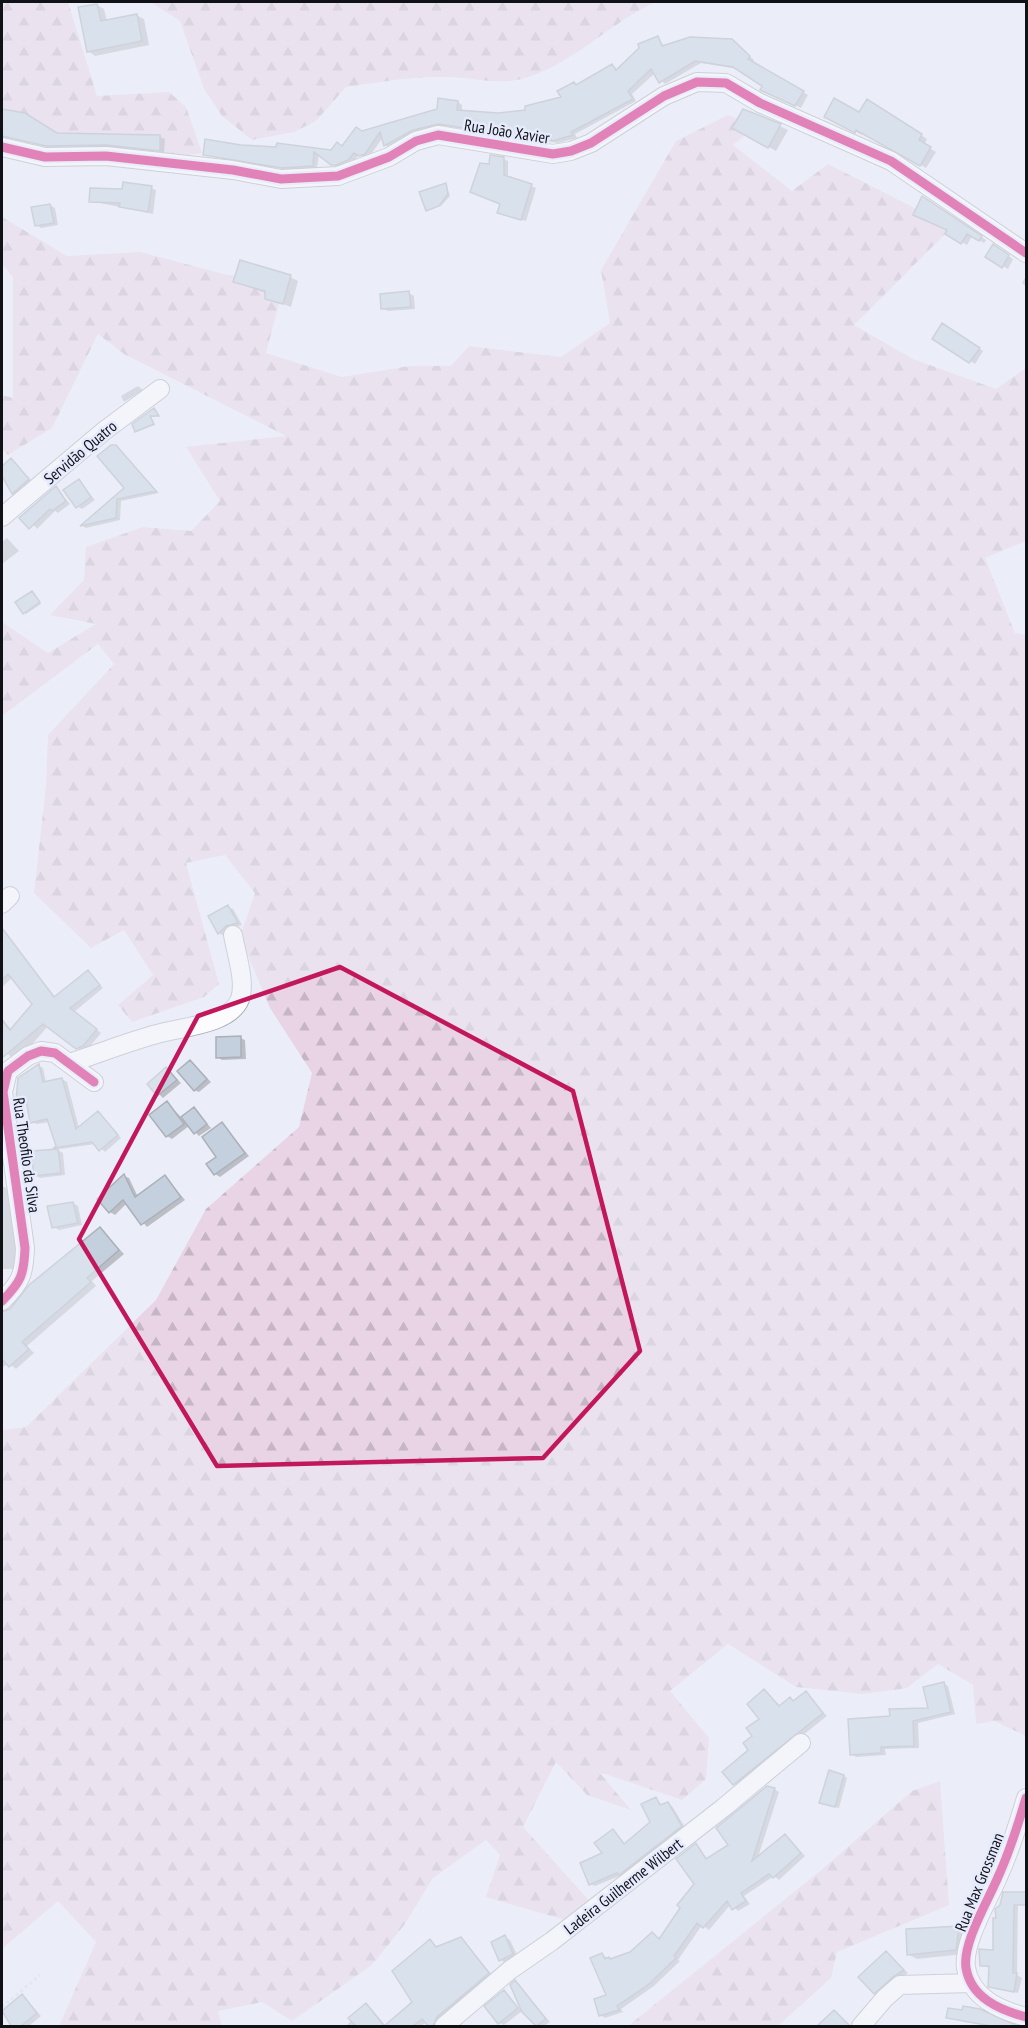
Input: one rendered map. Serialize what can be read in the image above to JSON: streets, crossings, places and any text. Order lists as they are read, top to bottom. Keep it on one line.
{"streets":{"street":["Rua João Xavier","Servidão Quatro","Rua Theofilo da Silva","Rua Max Grossman","Ladeira Guilherme Wilbert"]}}
